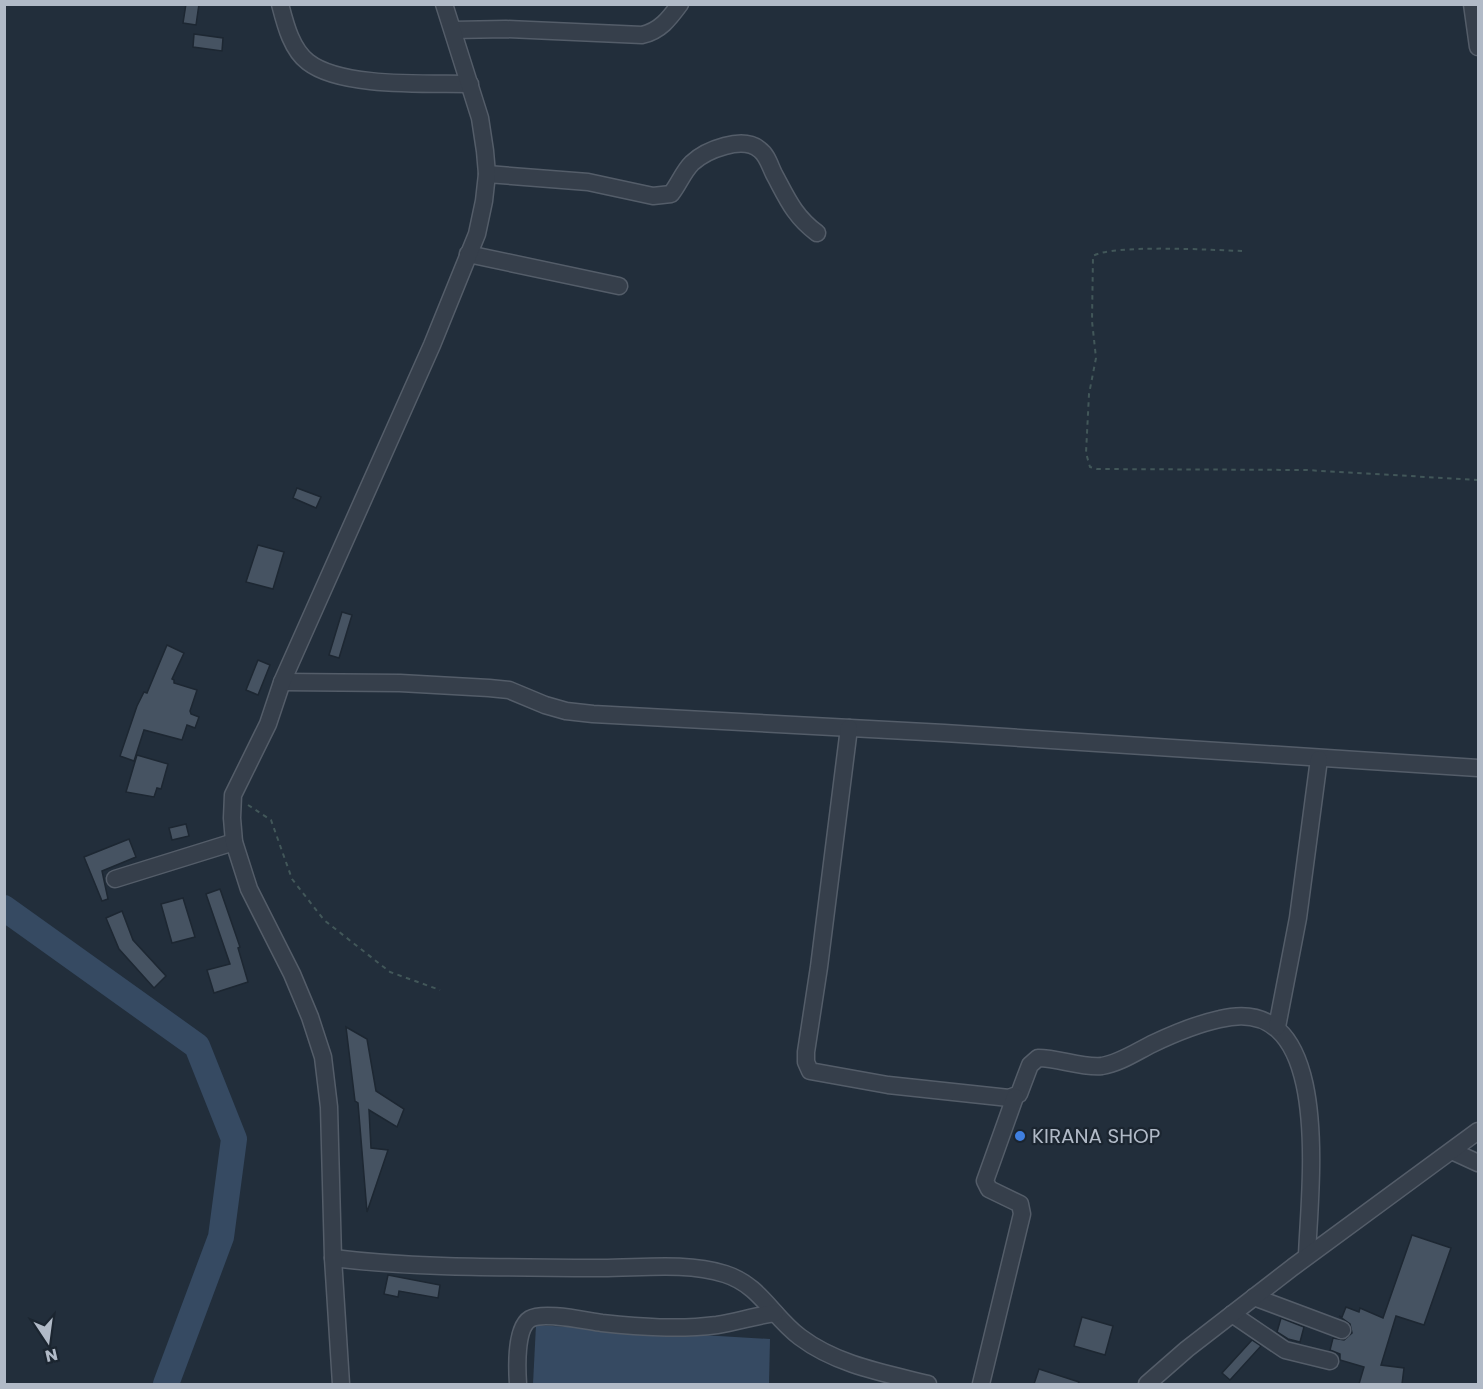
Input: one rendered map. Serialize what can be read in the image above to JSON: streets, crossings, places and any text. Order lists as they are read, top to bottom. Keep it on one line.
{"places":["KIRANA SHOP"],"north":"bottom"}
